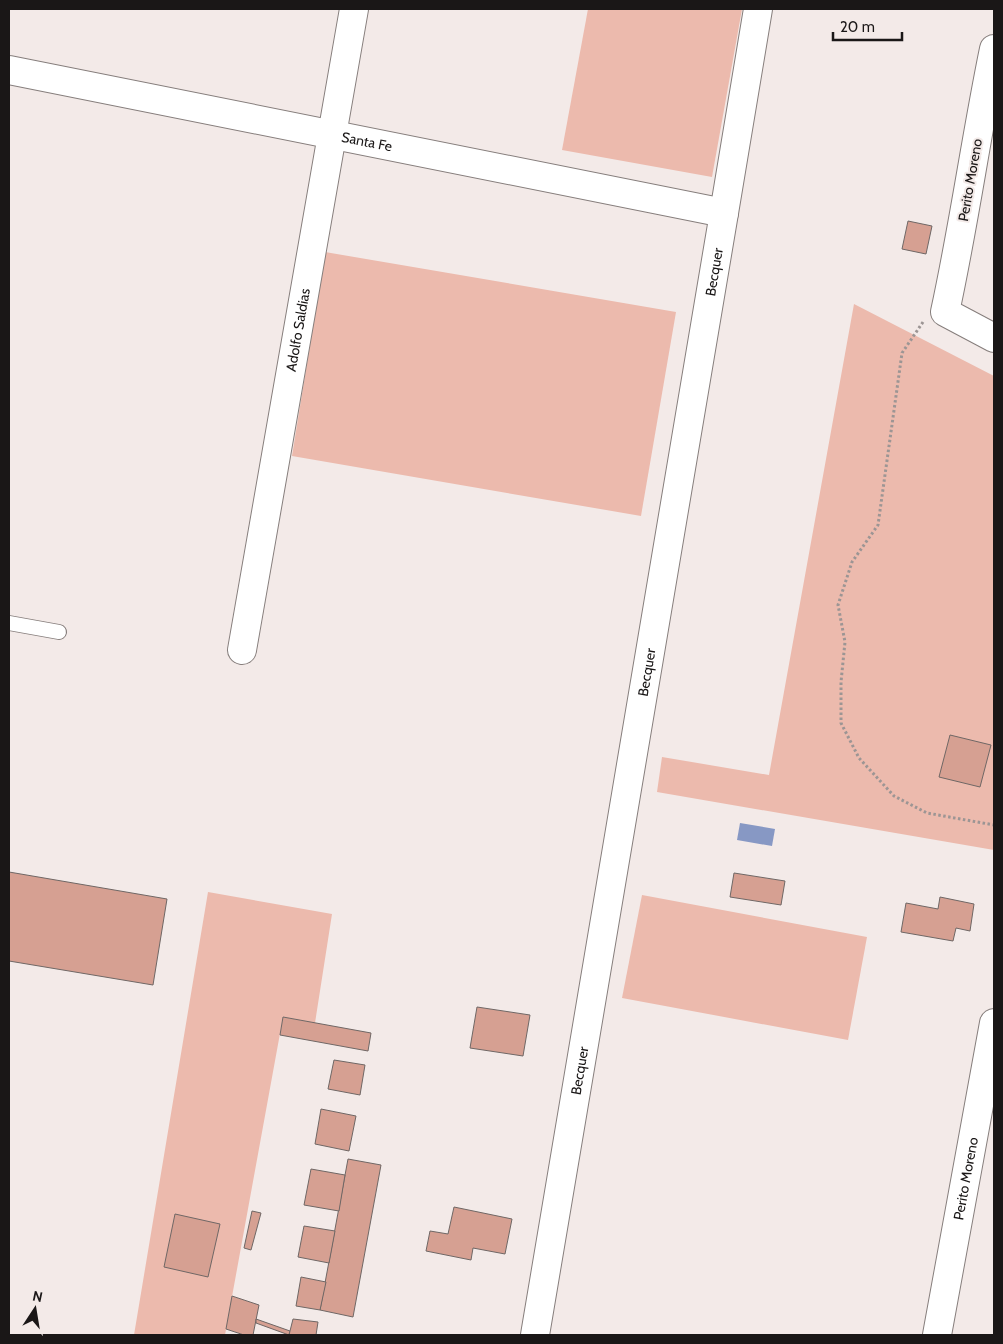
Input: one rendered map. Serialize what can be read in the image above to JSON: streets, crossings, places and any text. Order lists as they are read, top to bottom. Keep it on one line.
{"streets":{"street":["Santa Fe","Perito Moreno","Becquer","Adolfo Saldias"]},"crossings":[["Santa Fe","Becquer"],["Santa Fe","Adolfo Saldias"]],"scale_bar":"20 m","north":"top"}
